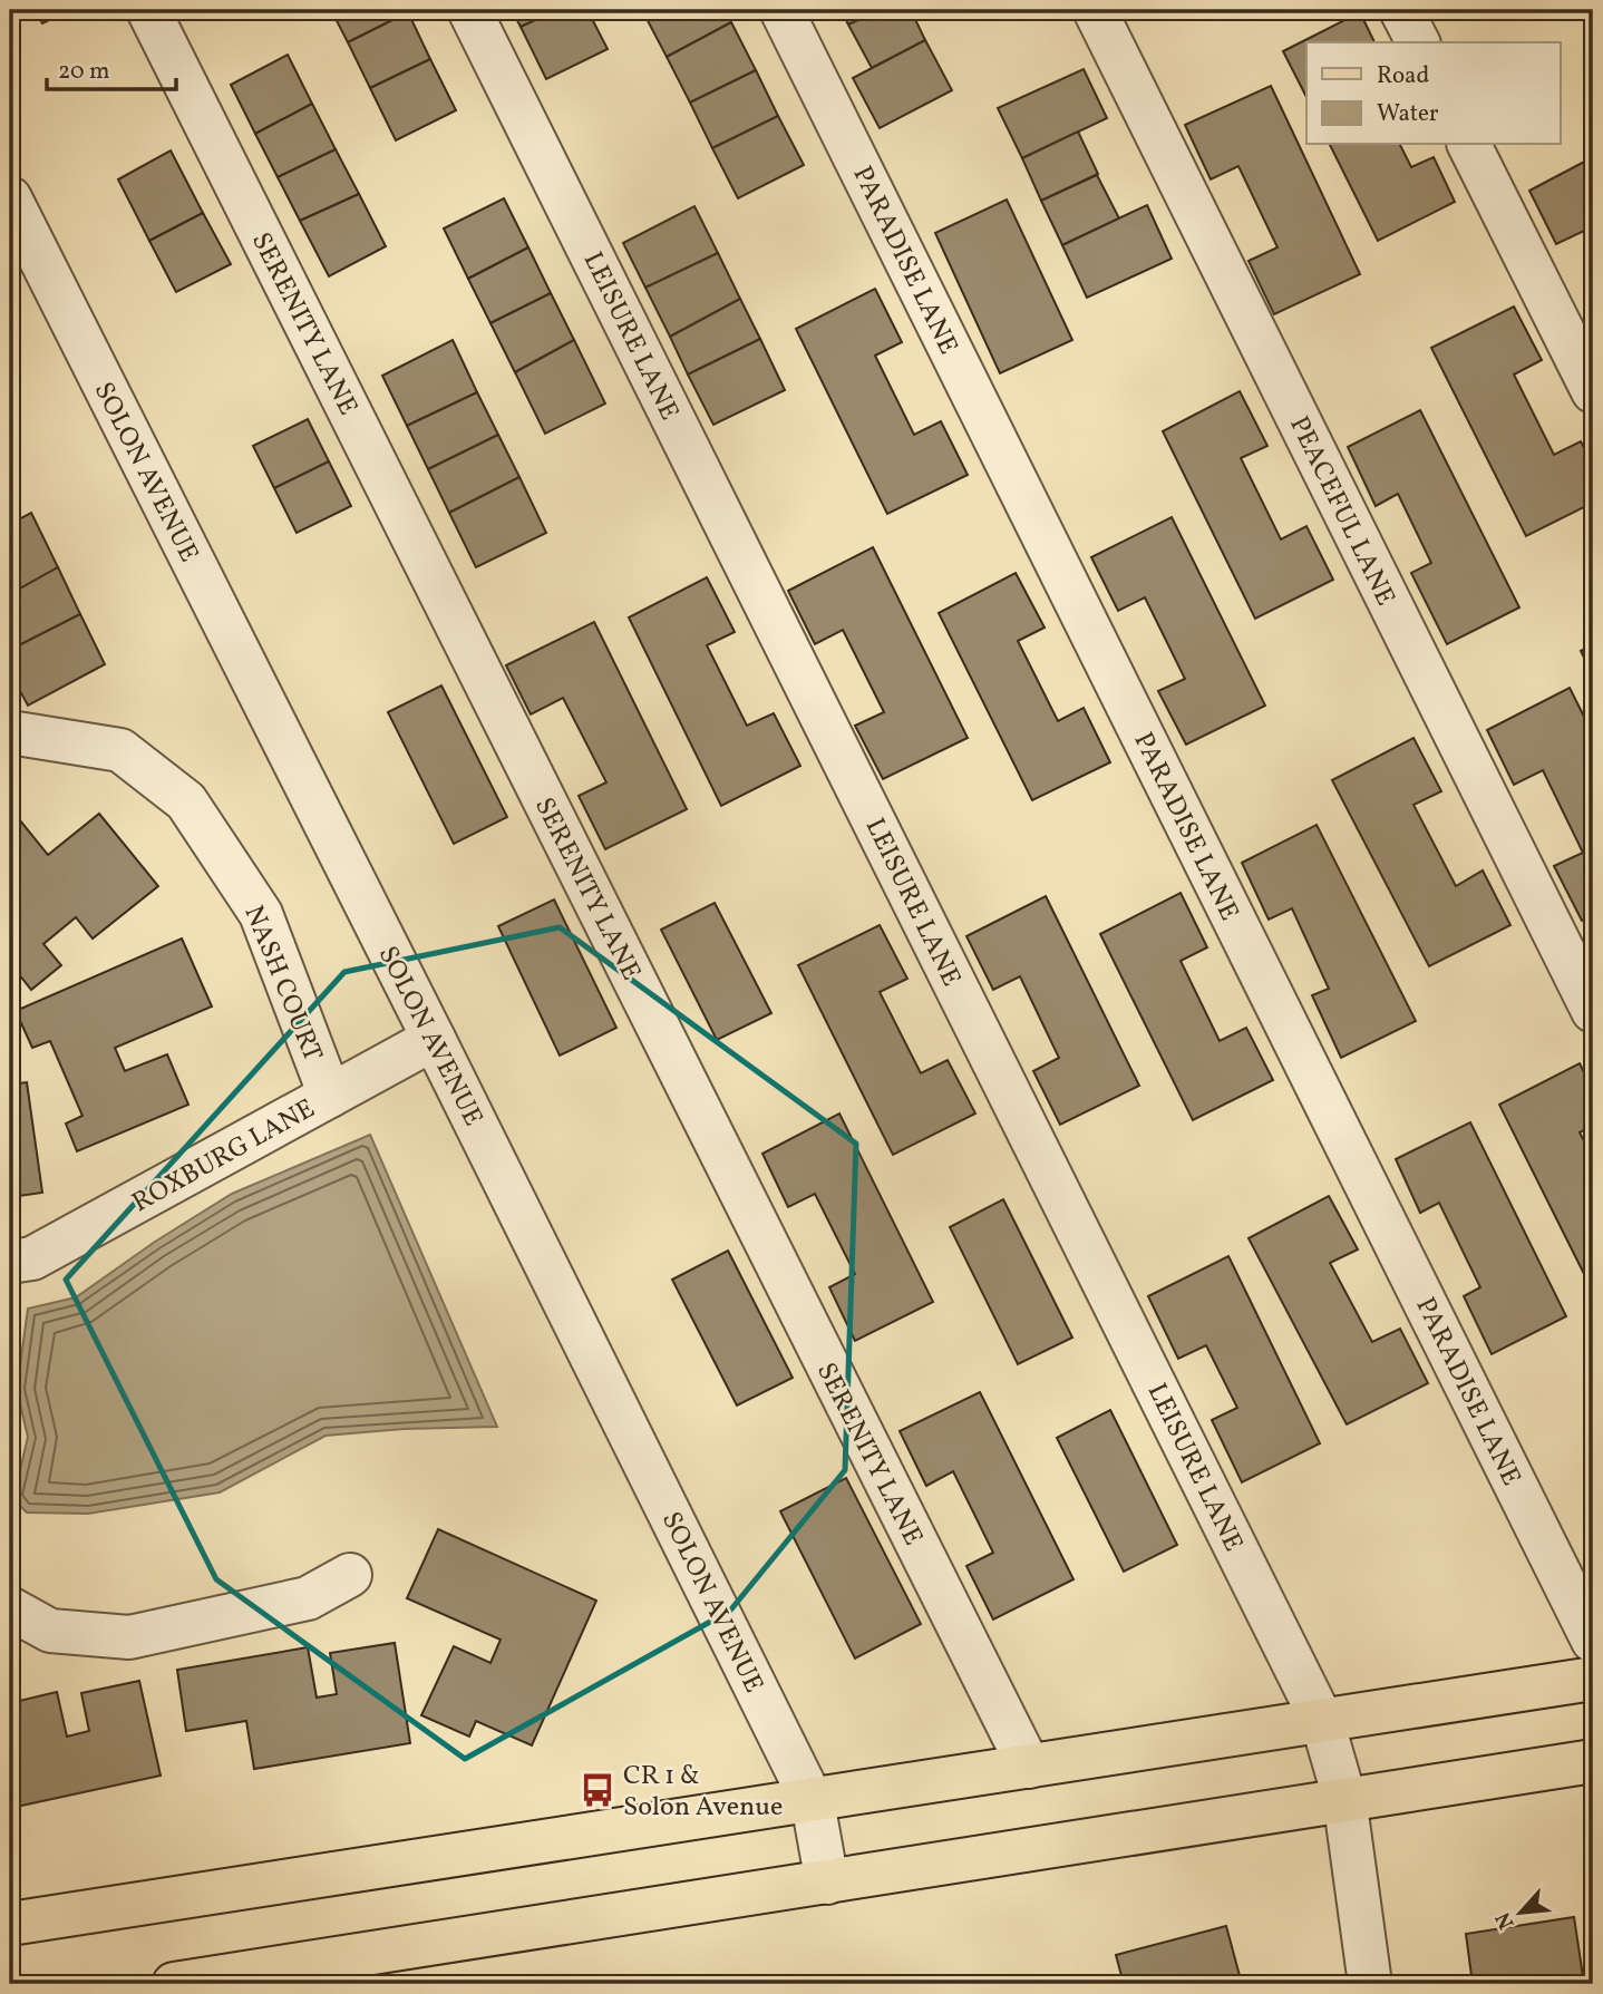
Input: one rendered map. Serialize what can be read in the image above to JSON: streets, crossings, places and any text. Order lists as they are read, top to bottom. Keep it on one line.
{"streets":{"street":["PARADISE LANE","SERENITY LANE","LEISURE LANE","SOLON AVENUE","PEACEFUL LANE","NASH COURT","ROXBURG LANE"]},"crossings":[["SOLON AVENUE","ROXBURG LANE"],["NASH COURT","ROXBURG LANE"]],"places":{"bus stop":["CR 1 & Solon Avenue"]},"legend":["Road","Water"],"scale_bar":"20 m","north":"bottom left"}
